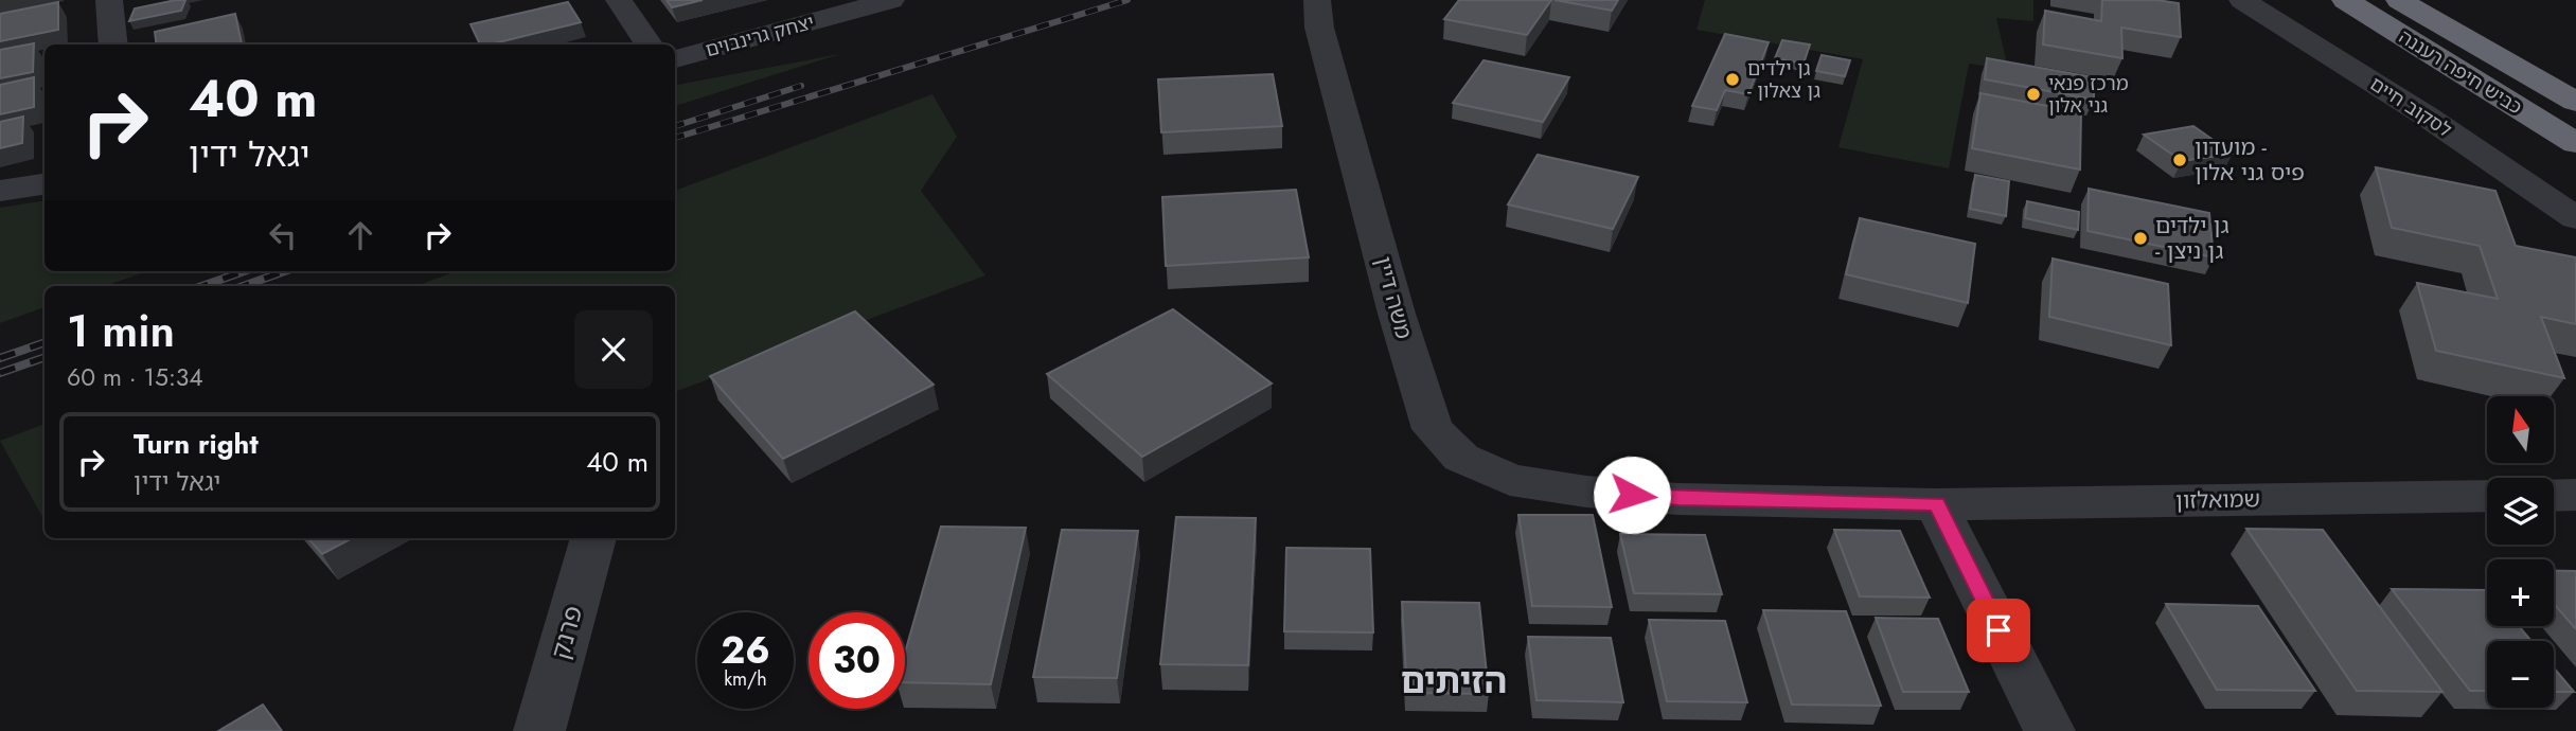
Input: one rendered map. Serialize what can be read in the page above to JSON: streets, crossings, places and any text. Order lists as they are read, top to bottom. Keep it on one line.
{"streets":{"highway":["כביש חיפה רעננה"],"street":["יצחק גרינבוים","לסקוב חיים","משה דיין","שמואלזון","פרנק"]},"crossings":[["משה דיין","שמואלזון"]],"districts":["הזיתים"],"places":["גן ילדים - גן צאלון","מרכז פנאי גני אלון","מועדון - פיס גני אלון","גן ילדים - גן ניצן"],"north":"top","page":{"turn":["40 m","יגאל ידין"],"heading":["1 min","60 m · 15:34"],"map_buttons":["+","−"],"list":[{"name":"Turn right","note":"יגאל ידין","value":"40 m"}],"speed":"26 km/h","limit":"30"}}
